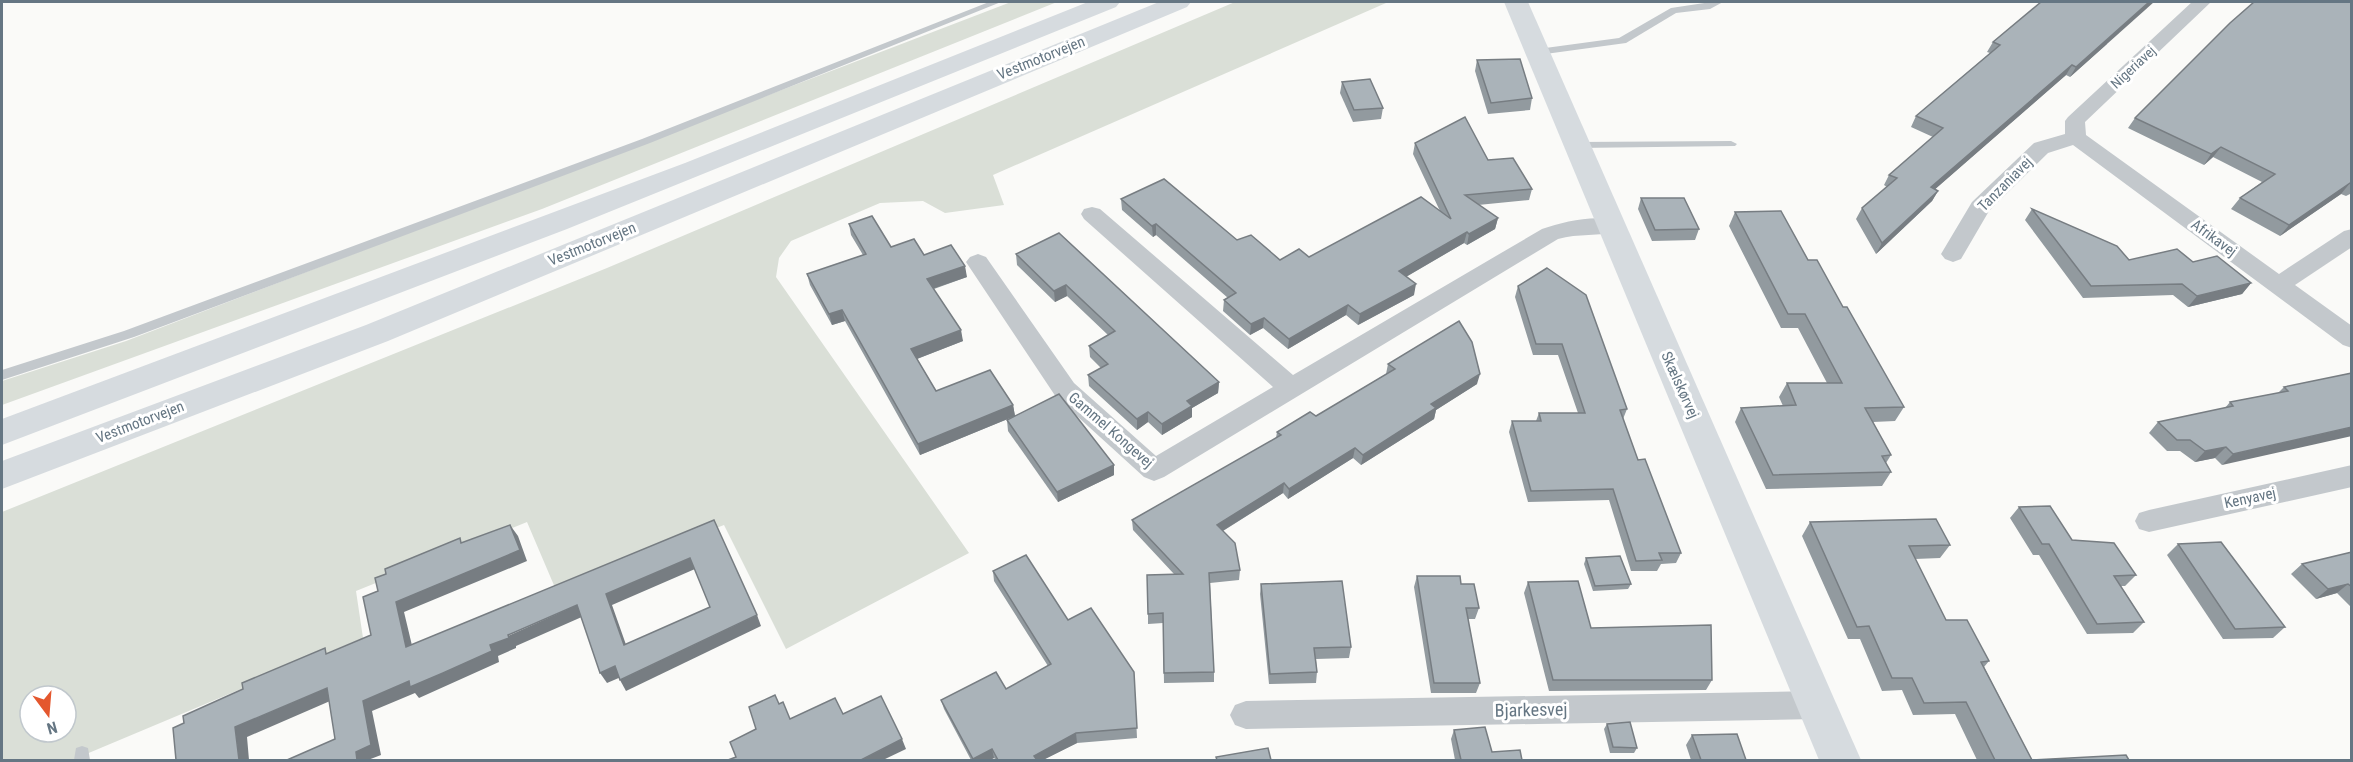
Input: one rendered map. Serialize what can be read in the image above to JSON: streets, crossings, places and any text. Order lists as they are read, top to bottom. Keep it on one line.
{"streets":{"main road":["Vestmotorvejen","Skælskørvej"],"street":["Nigeriavej","Tanzaniavej","Afrikavej","Gammel Kongevej","Kenyavej","Bjarkesvej"]},"crossings":[["Nigeriavej","Tanzaniavej"],["Nigeriavej","Afrikavej"],["Tanzaniavej","Afrikavej"],["Skælskørvej","Gammel Kongevej"],["Skælskørvej","Bjarkesvej"]],"north":"bottom"}
